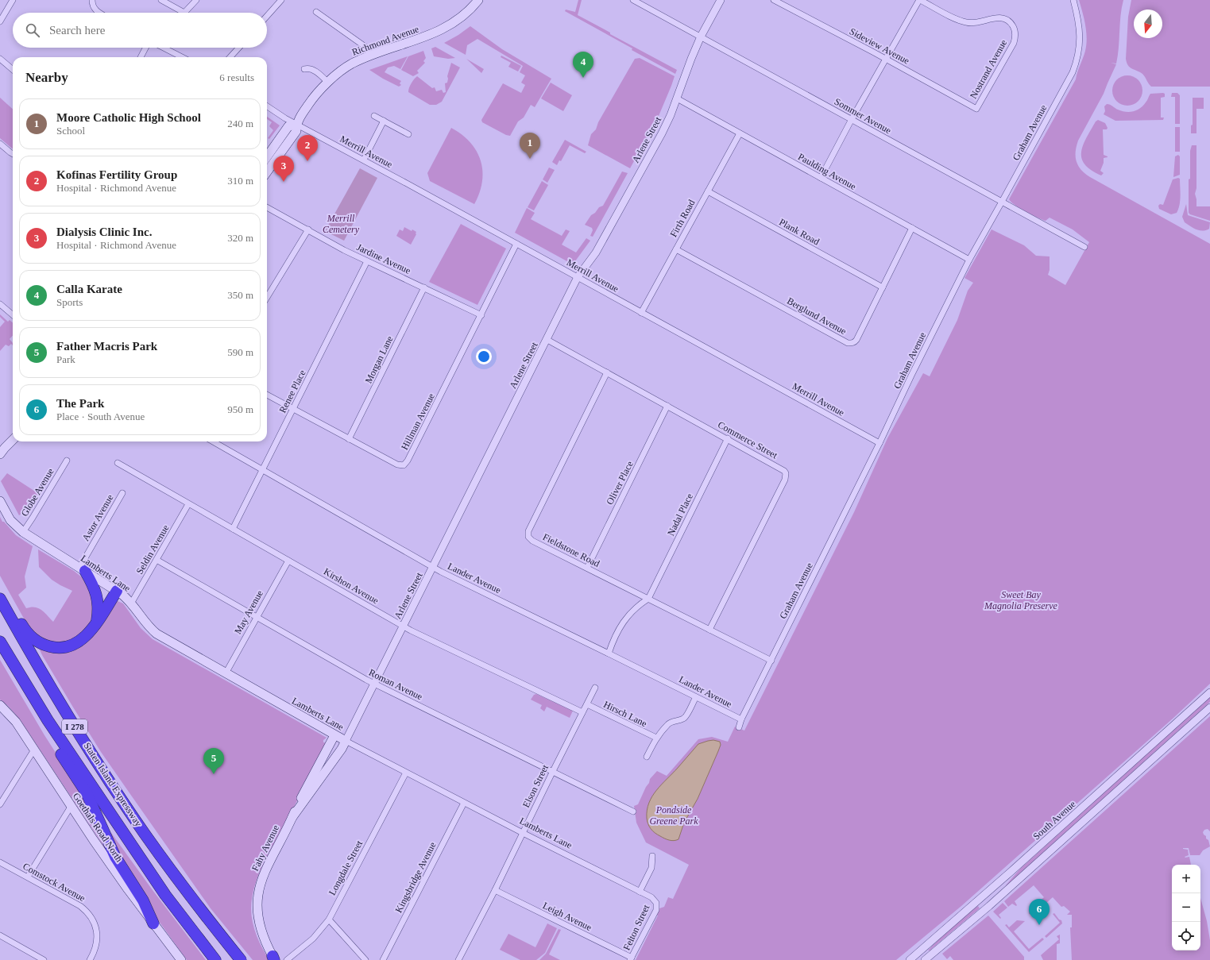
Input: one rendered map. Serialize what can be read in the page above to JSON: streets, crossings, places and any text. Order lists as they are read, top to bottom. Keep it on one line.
{"streets":{"highway":["I 278","Staten Island Expressway"],"main road":["Richmond Avenue","Lamberts Lane","Goethals Road North","Fahy Avenue"],"street":["Sideview Avenue","Nostrand Avenue","Sommer Avenue","Graham Avenue","Arlene Street","Merrill Avenue","Paulding Avenue","Firth Road","Plank Road","Jardine Avenue","Berglund Avenue","Morgan Lane","Renee Place","Hillman Avenue","Commerce Street","Oliver Place","Globe Avenue","Nadal Place","Astor Avenue","Seldin Avenue","Fieldstone Road","Lander Avenue","Kirshon Avenue","May Avenue","Roman Avenue","Hirsch Lane","Elson Street","South Avenue","Longdale Street","Kingsbridge Avenue","Comstock Avenue","Leigh Avenue","Felton Street"]},"crossings":[["Richmond Avenue","Merrill Avenue"],["Sideview Avenue","Nostrand Avenue"],["Sommer Avenue","Graham Avenue"],["Sommer Avenue","Arlene Street"],["Graham Avenue","Merrill Avenue"],["Graham Avenue","Paulding Avenue"],["Graham Avenue","Fieldstone Road"],["Graham Avenue","Lander Avenue"],["Arlene Street","Merrill Avenue"],["Arlene Street","Paulding Avenue"],["Arlene Street","Commerce Street"],["Arlene Street","Lamberts Lane"],["Arlene Street","Lander Avenue"],["Arlene Street","Kirshon Avenue"],["Arlene Street","Roman Avenue"],["Arlene Street","Fahy Avenue"],["Merrill Avenue","Firth Road"],["Merrill Avenue","Hillman Avenue"],["Paulding Avenue","Firth Road"],["Paulding Avenue","Berglund Avenue"],["Firth Road","Plank Road"],["Firth Road","Berglund Avenue"],["Plank Road","Berglund Avenue"],["Jardine Avenue","Morgan Lane"],["Jardine Avenue","Renee Place"],["Jardine Avenue","Hillman Avenue"],["Morgan Lane","Hillman Avenue"],["Renee Place","Hillman Avenue"],["Renee Place","Lander Avenue"],["Renee Place","Kirshon Avenue"],["Commerce Street","Oliver Place"],["Commerce Street","Nadal Place"],["Commerce Street","Fieldstone Road"],["Oliver Place","Fieldstone Road"],["Globe Avenue","Lamberts Lane"],["Nadal Place","Fieldstone Road"],["Astor Avenue","Lamberts Lane"],["Seldin Avenue","Lamberts Lane"],["Seldin Avenue","Kirshon Avenue"],["Seldin Avenue","Roman Avenue"],["Lamberts Lane","May Avenue"],["Lamberts Lane","Elson Street"],["Lamberts Lane","Fahy Avenue"],["Lamberts Lane","Longdale Street"],["Lamberts Lane","Kingsbridge Avenue"],["Lamberts Lane","Felton Street"],["Kirshon Avenue","May Avenue"],["Kirshon Avenue","Elson Street"],["May Avenue","Roman Avenue"],["Roman Avenue","Elson Street"],["Hirsch Lane","Elson Street"],["Elson Street","Leigh Avenue"],["Leigh Avenue","Felton Street"]],"parks":["Merrill Cemetery","Sweet Bay Magnolia Preserve","Pondside Greene Park"],"north":"bottom","page":{"search":"Search here","pins":["4","1","2","3","5","6"],"heading":["Nearby","6 results"],"list":[{"mark":"1","name":"Moore Catholic High School","note":"School","value":"240 m"},{"mark":"2","name":"Kofinas Fertility Group","note":"Hospital · Richmond Avenue","value":"310 m"},{"mark":"3","name":"Dialysis Clinic Inc.","note":"Hospital · Richmond Avenue","value":"320 m"},{"mark":"4","name":"Calla Karate","note":"Sports","value":"350 m"},{"mark":"5","name":"Father Macris Park","note":"Park","value":"590 m"},{"mark":"6","name":"The Park","note":"Place · South Avenue","value":"950 m"}],"map_buttons":["+","−"]}}
